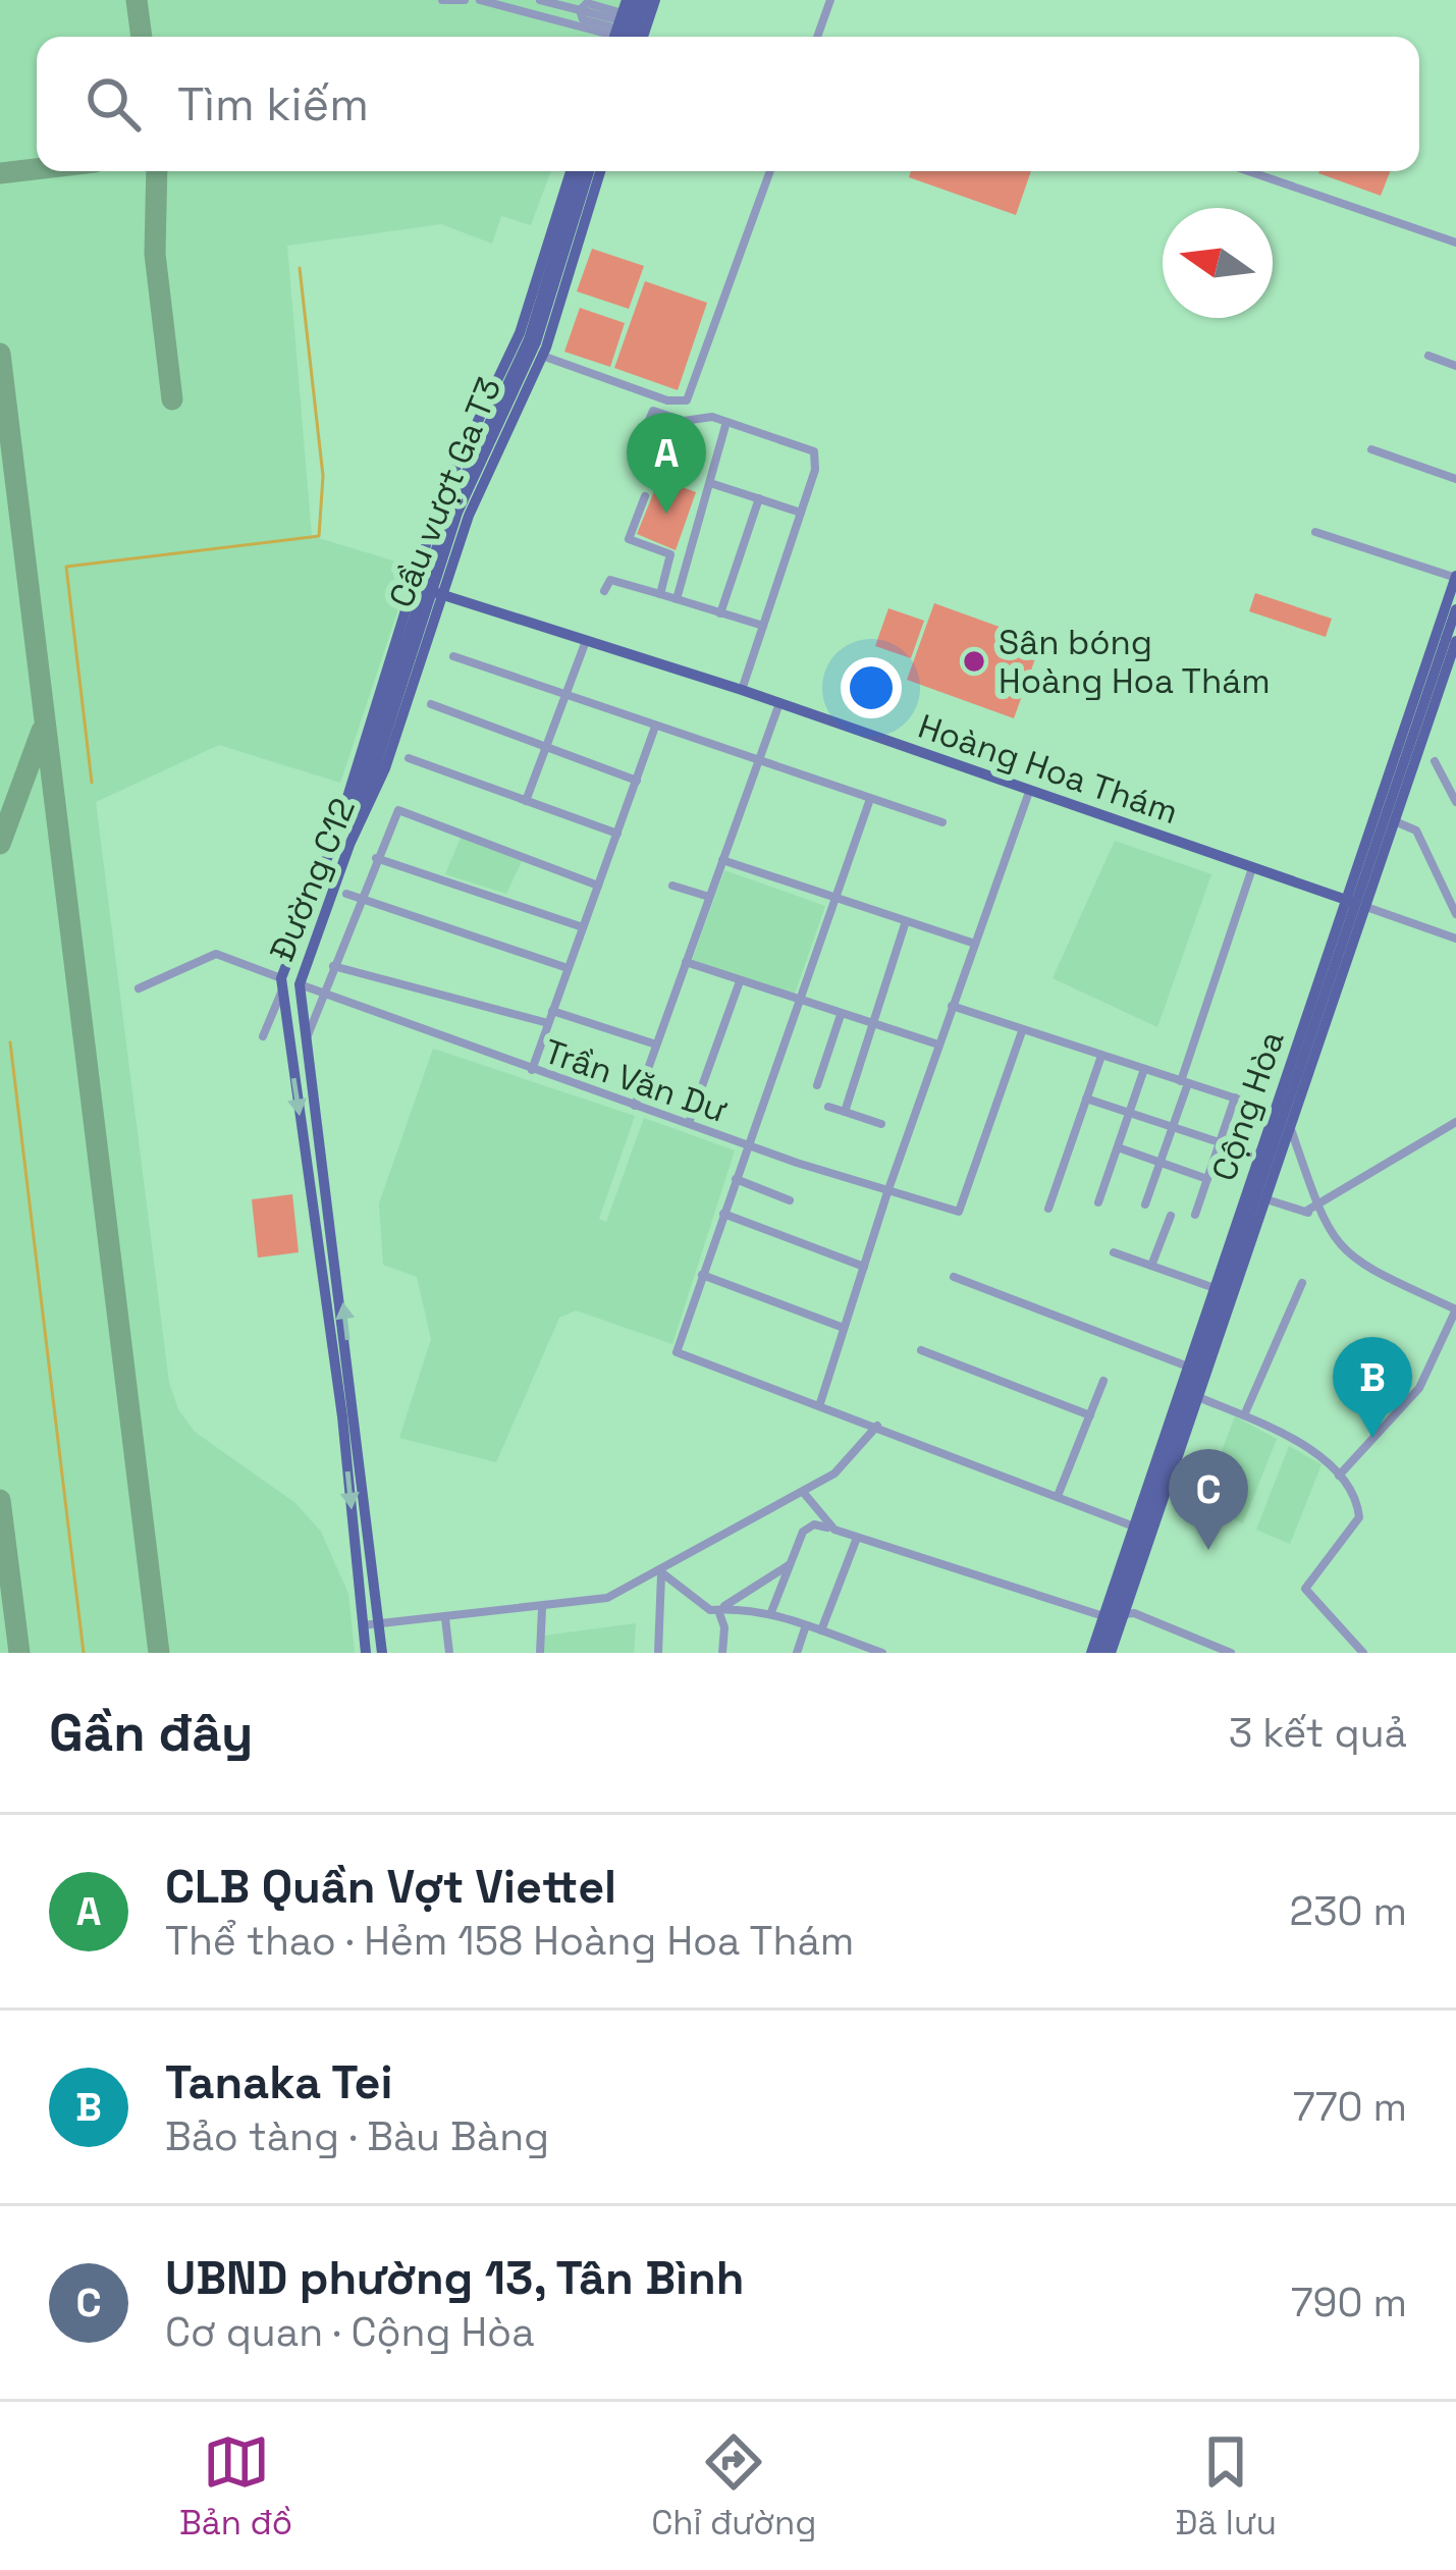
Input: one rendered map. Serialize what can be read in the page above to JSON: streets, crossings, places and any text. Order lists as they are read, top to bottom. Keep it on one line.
{"streets":{"main road":["Cầu vượt Ga T3","Hoàng Hoa Thám","Đường C12","Cộng Hòa"],"street":["Trần Văn Dư"]},"crossings":[["Cầu vượt Ga T3","Đường C12"],["Hoàng Hoa Thám","Đường C12"],["Hoàng Hoa Thám","Cộng Hòa"],["Đường C12","Trần Văn Dư"]],"places":["Sân bóng Hoàng Hoa Thám"],"north":"left","page":{"search":"Tìm kiếm","pins":["A","B","C"],"heading":["Gần đây","3 kết quả"],"list":[{"mark":"A","name":"CLB Quần Vợt Viettel","note":"Thể thao · Hẻm 158 Hoàng Hoa Thám","value":"230 m"},{"mark":"B","name":"Tanaka Tei","note":"Bảo tàng · Bàu Bàng","value":"770 m"},{"mark":"C","name":"UBND phường 13, Tân Bình","note":"Cơ quan · Cộng Hòa","value":"790 m"}],"nav":["Bản đồ","Chỉ đường","Đã lưu"]}}
